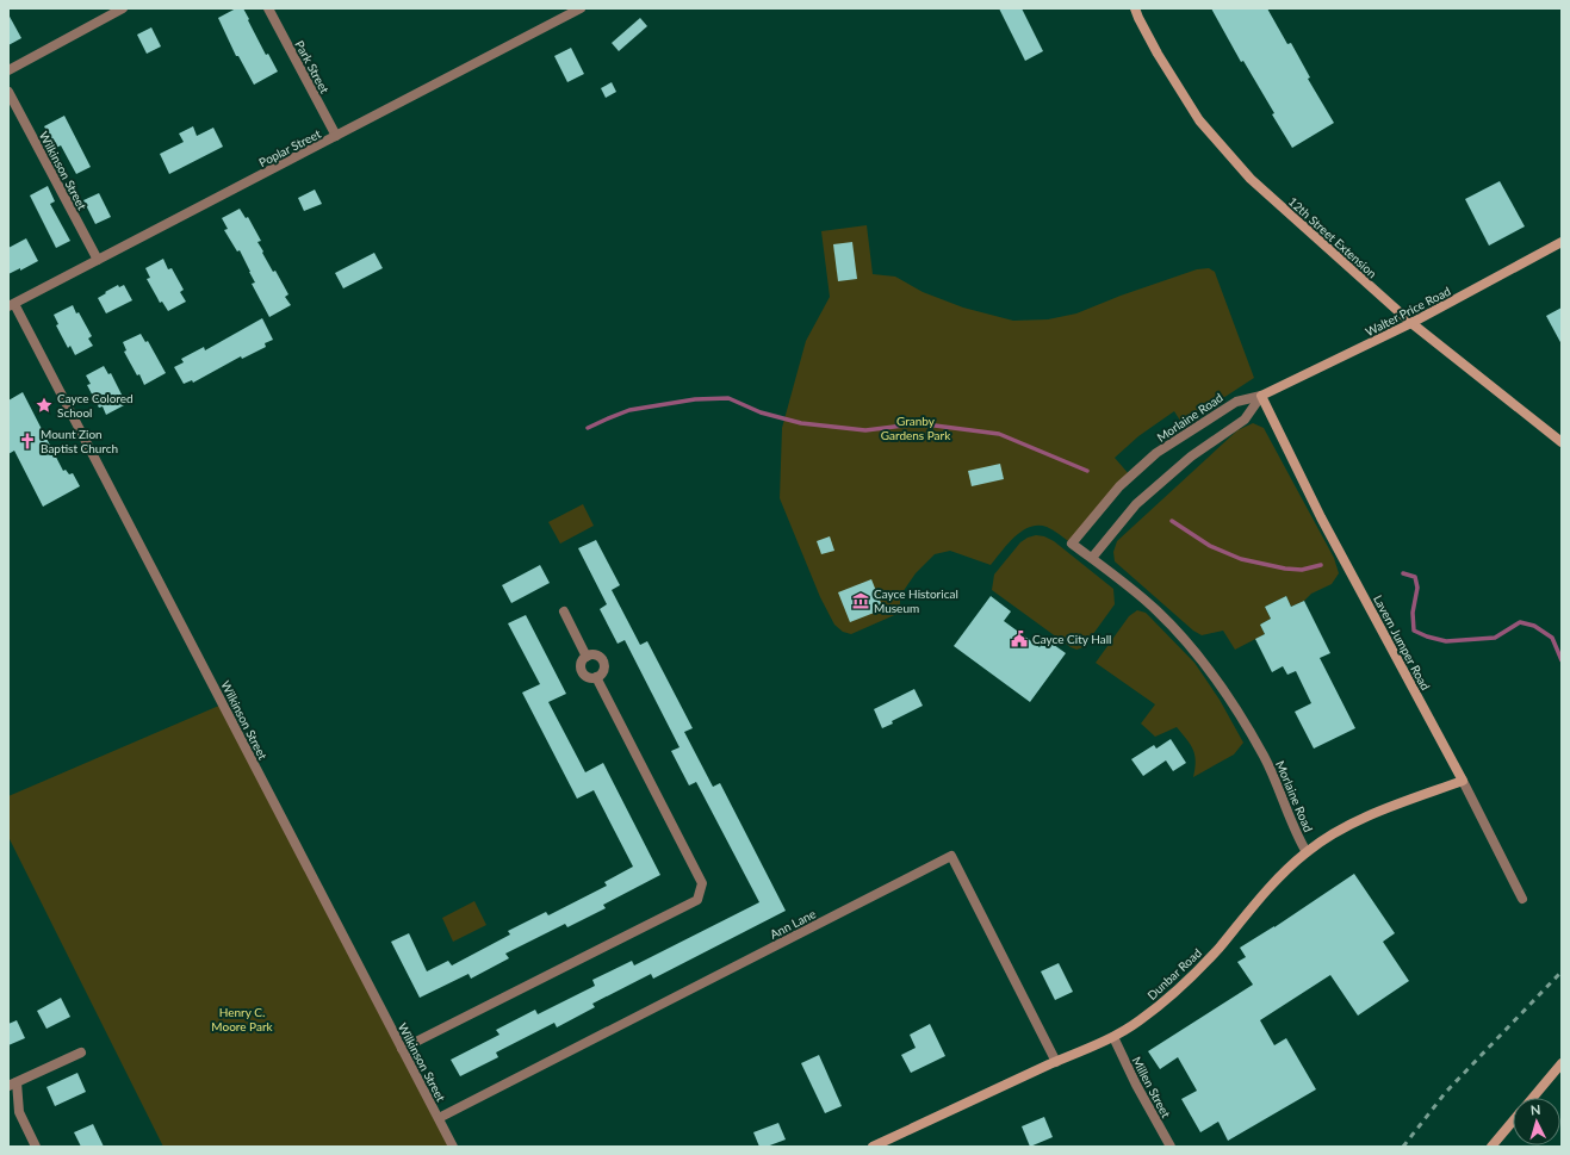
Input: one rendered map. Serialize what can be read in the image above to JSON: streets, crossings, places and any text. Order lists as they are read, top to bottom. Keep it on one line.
{"streets":{"street":["Park Street","Poplar Street","Wilkinson Street","12th Street Extension","Walter Price Road","Morlaine Road","Lavern Jumper Road","Ann Lane","Dunbar Road","Millen Street"]},"crossings":[["Park Street","Poplar Street"],["Poplar Street","Wilkinson Street"],["Wilkinson Street","Ann Lane"],["12th Street Extension","Walter Price Road"],["Walter Price Road","Morlaine Road"],["Walter Price Road","Lavern Jumper Road"],["Morlaine Road","Lavern Jumper Road"],["Morlaine Road","Dunbar Road"],["Lavern Jumper Road","Dunbar Road"],["Ann Lane","Dunbar Road"],["Dunbar Road","Millen Street"]],"parks":["Granby Gardens Park","Henry C. Moore Park"],"places":{"place":["Cayce Colored School"],"church":["Mount Zion Baptist Church"],"museum":["Cayce Historical Museum"],"public building":["Cayce City Hall"]},"north":"top"}
